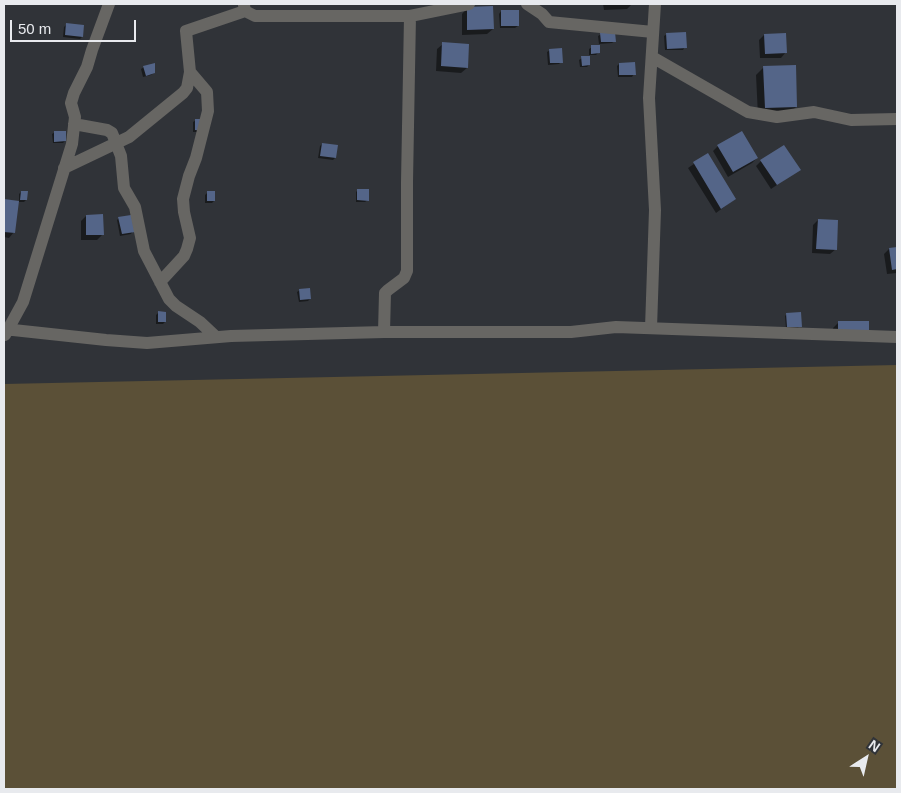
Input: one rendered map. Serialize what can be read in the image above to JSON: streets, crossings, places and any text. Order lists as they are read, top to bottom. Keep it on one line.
{"scale_bar":"50 m","north":"top right"}
